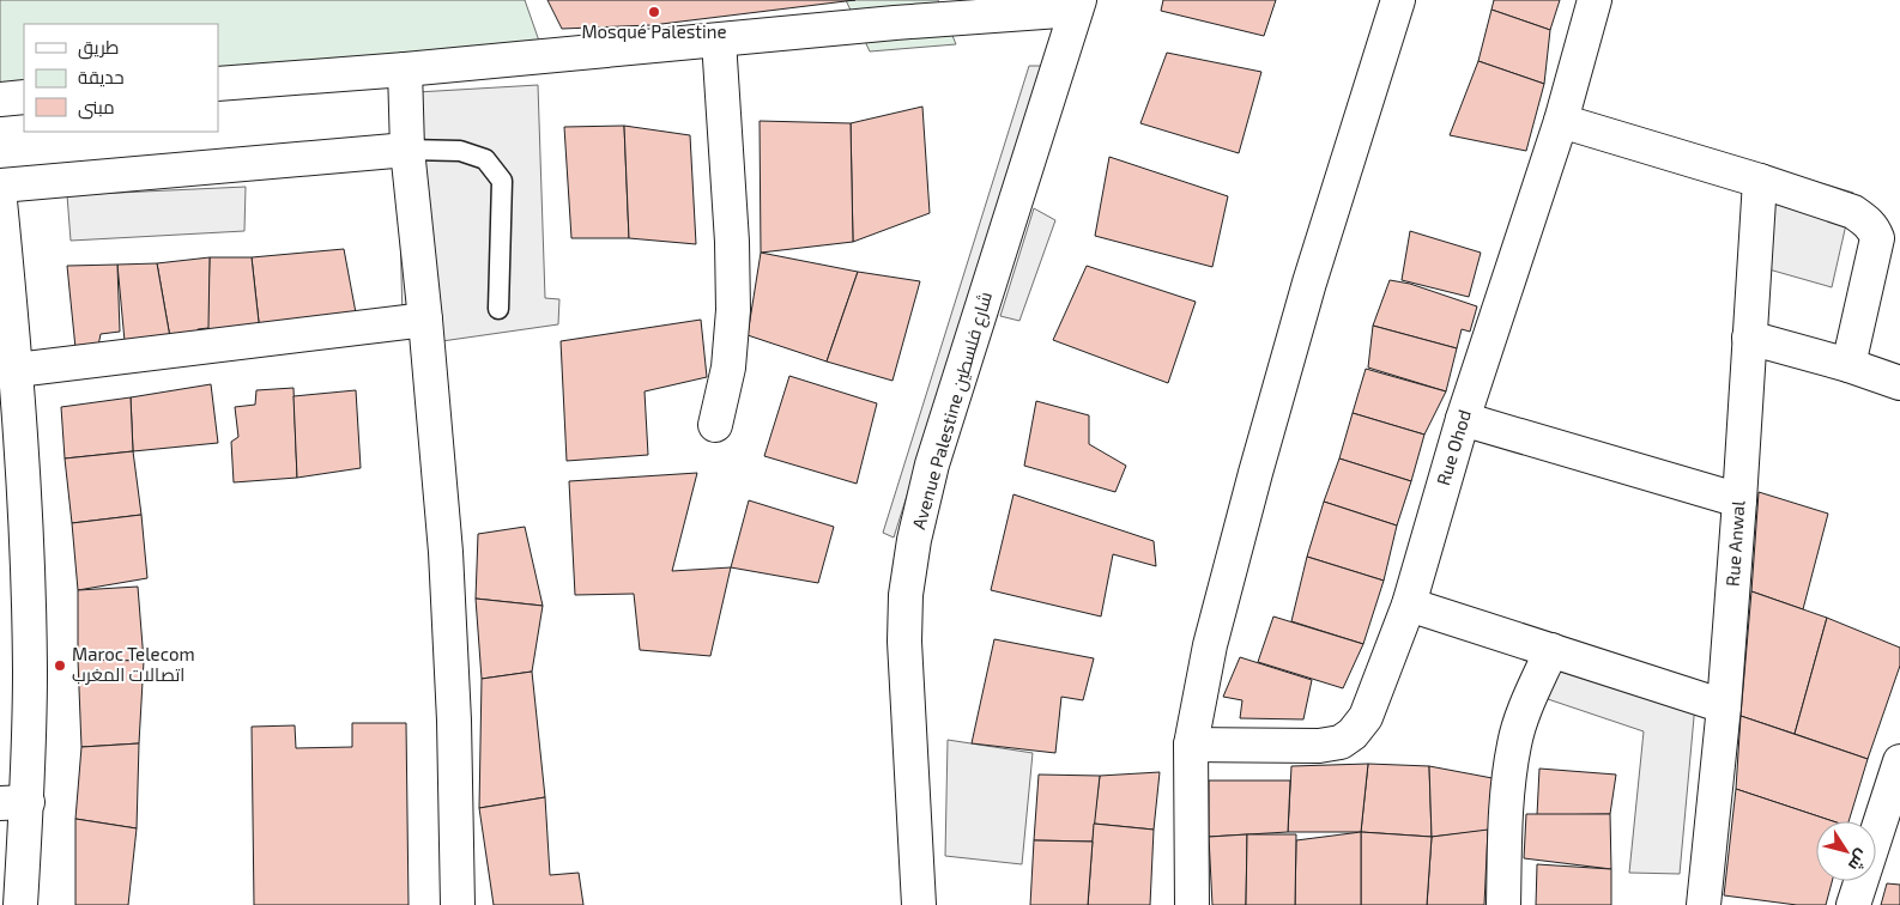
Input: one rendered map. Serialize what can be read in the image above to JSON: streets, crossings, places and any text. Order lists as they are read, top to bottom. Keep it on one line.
{"streets":{"street":["Avenue Palestine شارع فلسطين","Rue Ohod","Rue Anwal"]},"places":["Mosqué Palestine","Maroc Telecom اتصالات المغرب"],"legend":["طريق","حديقة","مبنى"],"north":"bottom right"}
